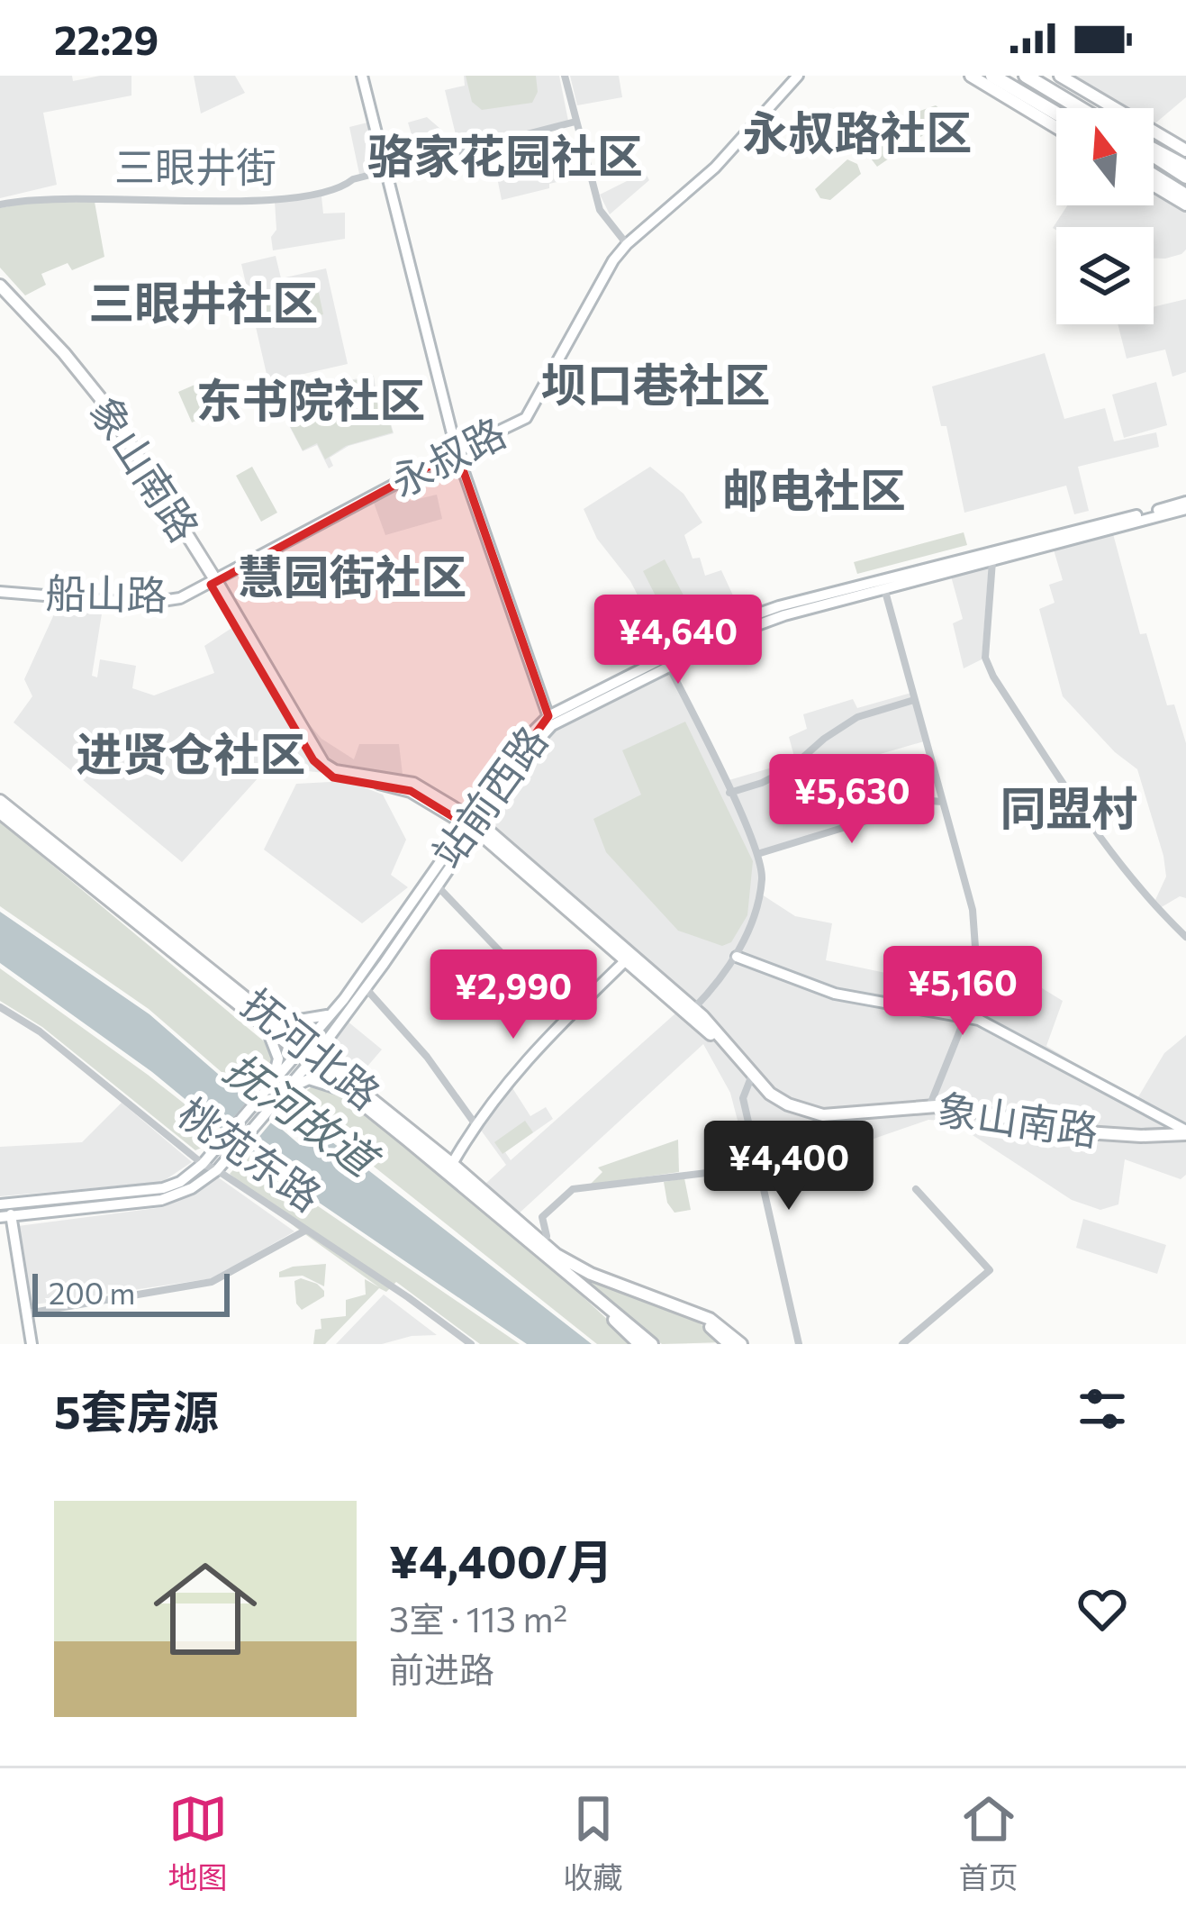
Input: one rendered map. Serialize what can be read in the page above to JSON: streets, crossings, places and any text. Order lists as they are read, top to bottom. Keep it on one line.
{"streets":{"main road":["永叔路","象山南路","船山路","站前西路","抚河北路"],"street":["三眼井街","桃苑东路"]},"crossings":[["永叔路","象山南路"],["永叔路","船山路"],["象山南路","船山路"],["象山南路","站前西路"],["站前西路","抚河北路"],["站前西路","桃苑东路"]],"districts":["永叔路社区","骆家花园社区","三眼井社区","坝口巷社区","东书院社区","邮电社区","慧园街社区","进贤仓社区","同盟村"],"water":["抚河故道"],"scale_bar":"200 m","north":"top","page":{"status":"22:29","price":["¥4,640","¥5,630","¥5,160","¥2,990","¥4,400"],"scale":"200 m","heading":"5套房源","list":[{"name":"¥4,400/月","note":"3室 · 113 m² · 前进路"}],"tabs":["地图","收藏","首页"]}}
